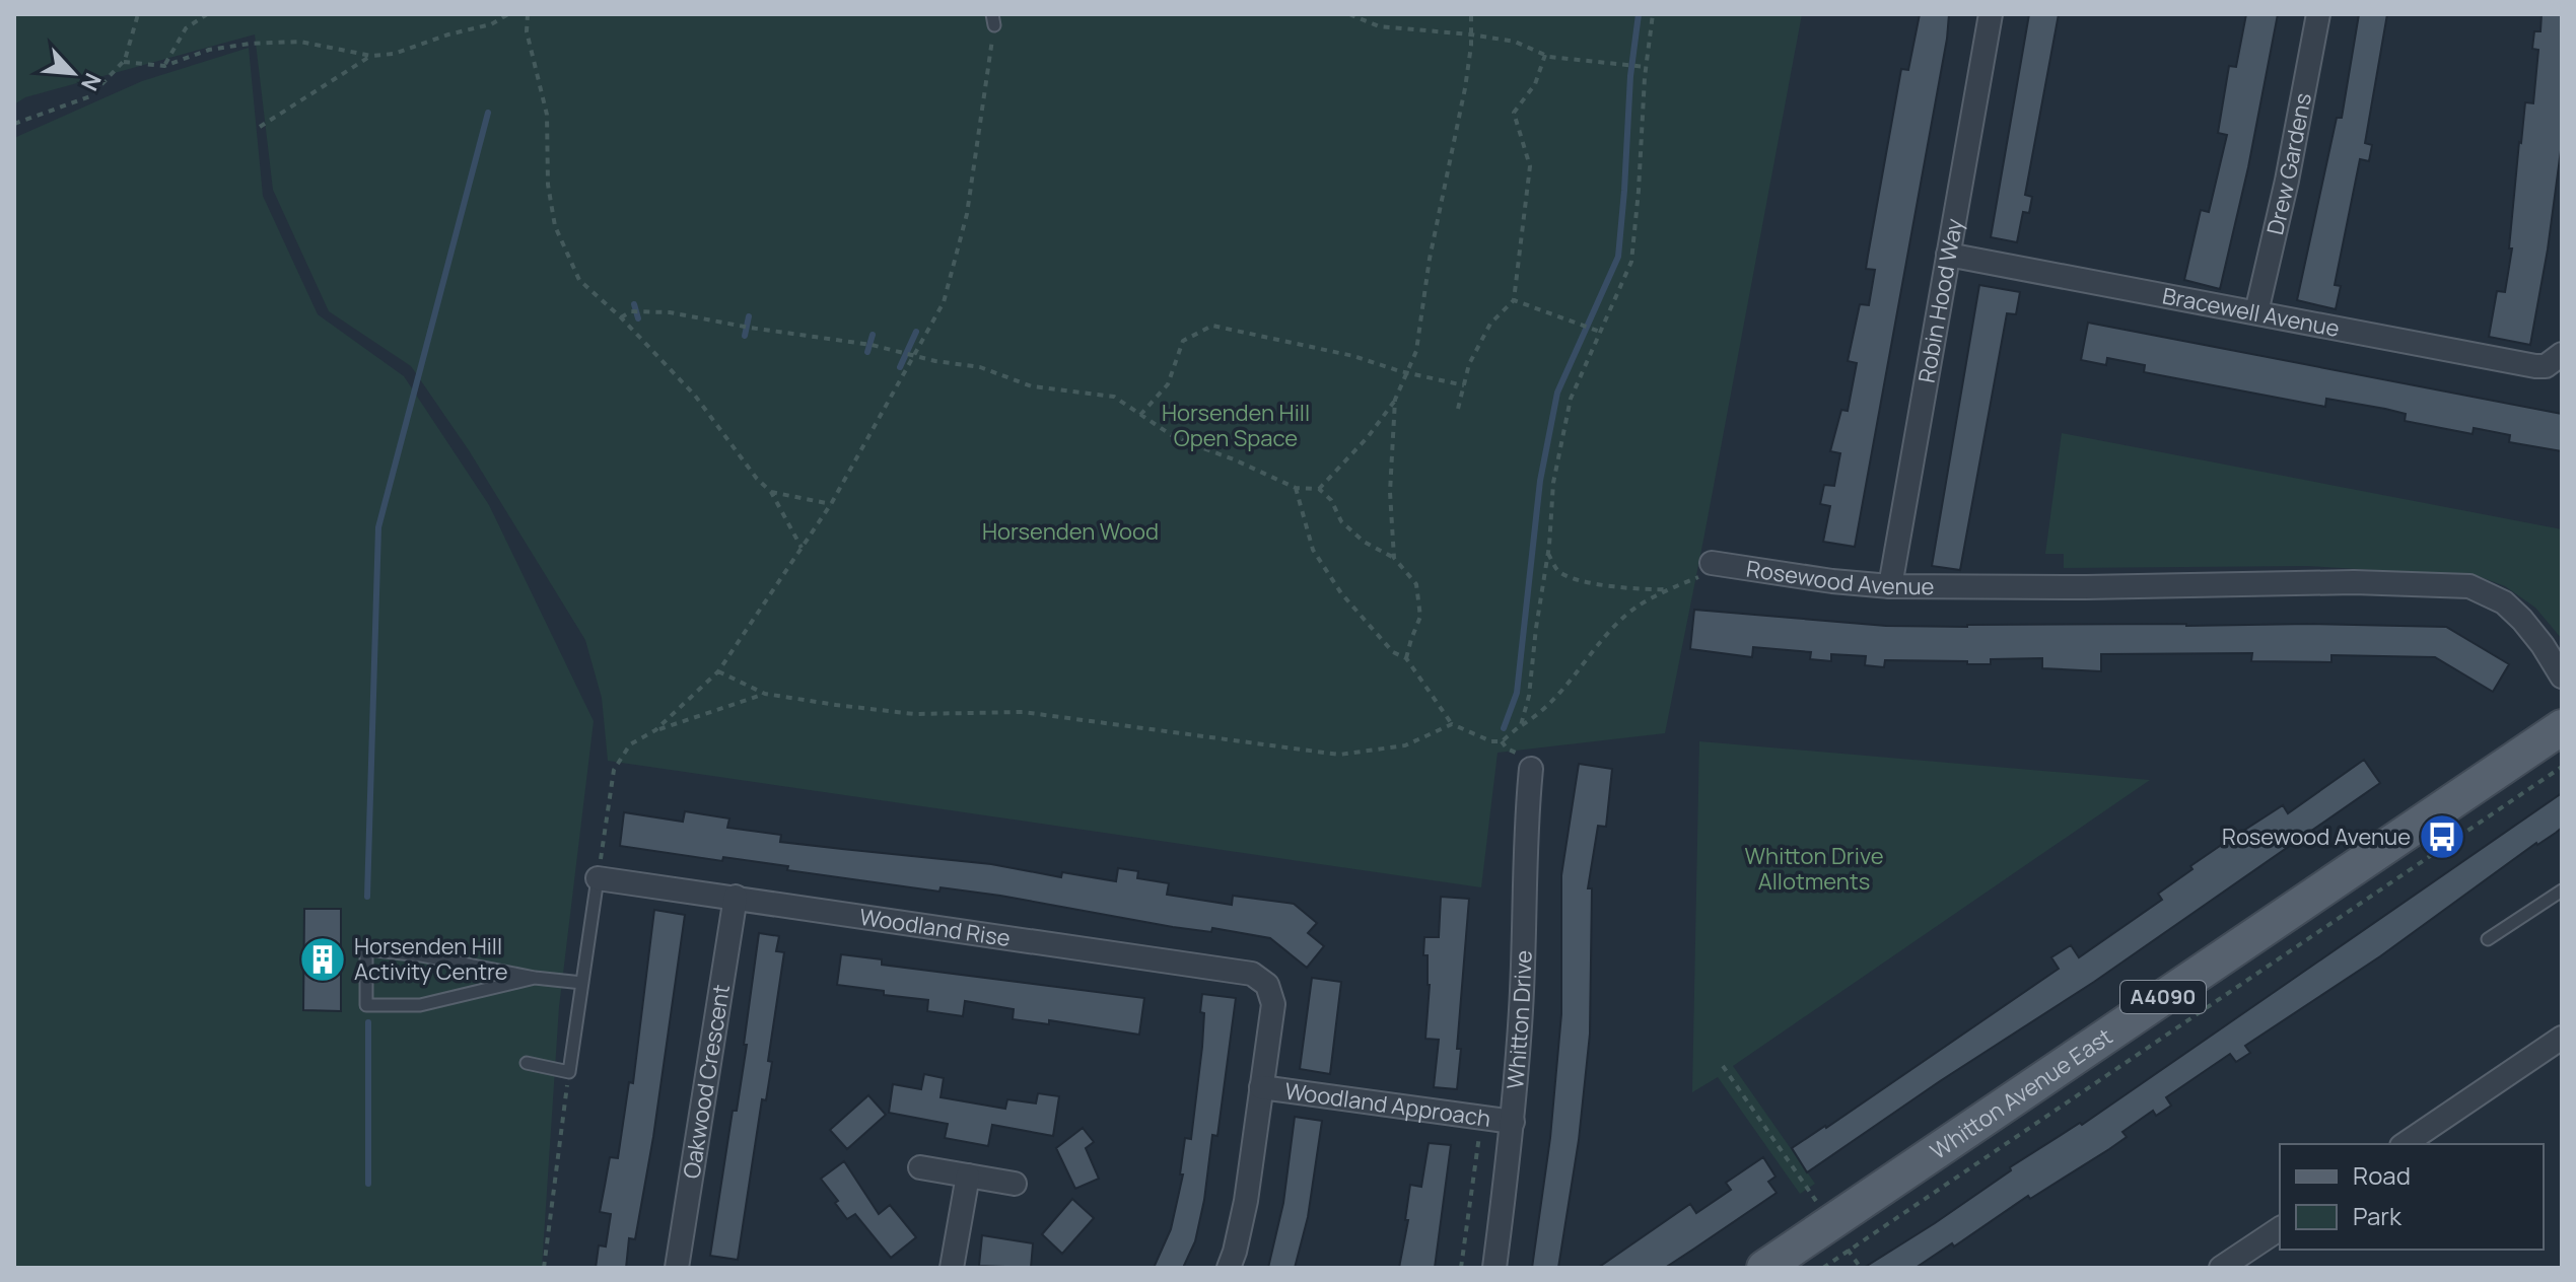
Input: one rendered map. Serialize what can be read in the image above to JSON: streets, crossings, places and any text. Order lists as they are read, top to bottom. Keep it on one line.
{"streets":{"main road":["A4090","Whitton Avenue East"],"street":["Drew Gardens","Robin Hood Way","Bracewell Avenue","Rosewood Avenue","Woodland Rise","Whitton Drive","Oakwood Crescent","Woodland Approach"]},"crossings":[["Drew Gardens","Bracewell Avenue"],["Robin Hood Way","Bracewell Avenue"],["Robin Hood Way","Rosewood Avenue"],["Woodland Rise","Oakwood Crescent"],["Woodland Rise","Woodland Approach"],["Whitton Drive","Woodland Approach"]],"parks":["Horsenden Hill Open Space","Horsenden Wood","Whitton Drive Allotments"],"places":{"bus stop":["Rosewood Avenue"],"building":["Horsenden Hill Activity Centre"]},"legend":["Road","Park"],"north":"bottom right"}
